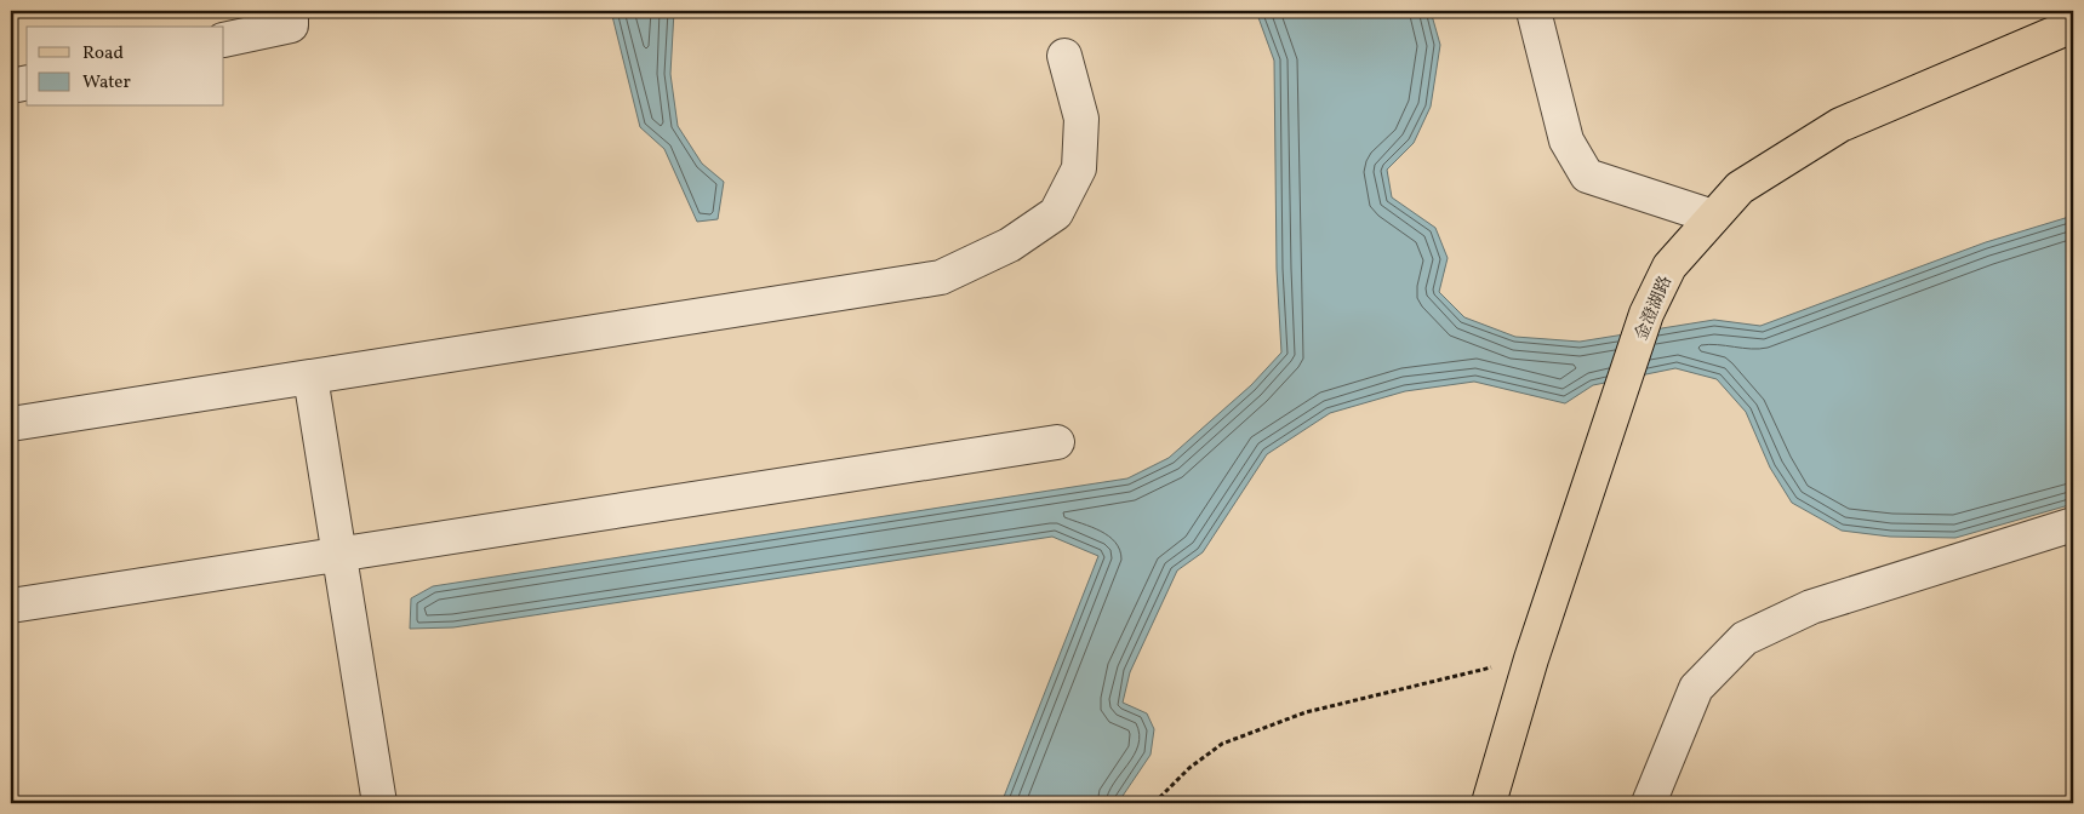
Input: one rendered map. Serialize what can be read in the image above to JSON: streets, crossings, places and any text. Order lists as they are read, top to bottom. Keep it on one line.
{"streets":{"main road":["金澄湖路"]},"legend":["Road","Water"]}
